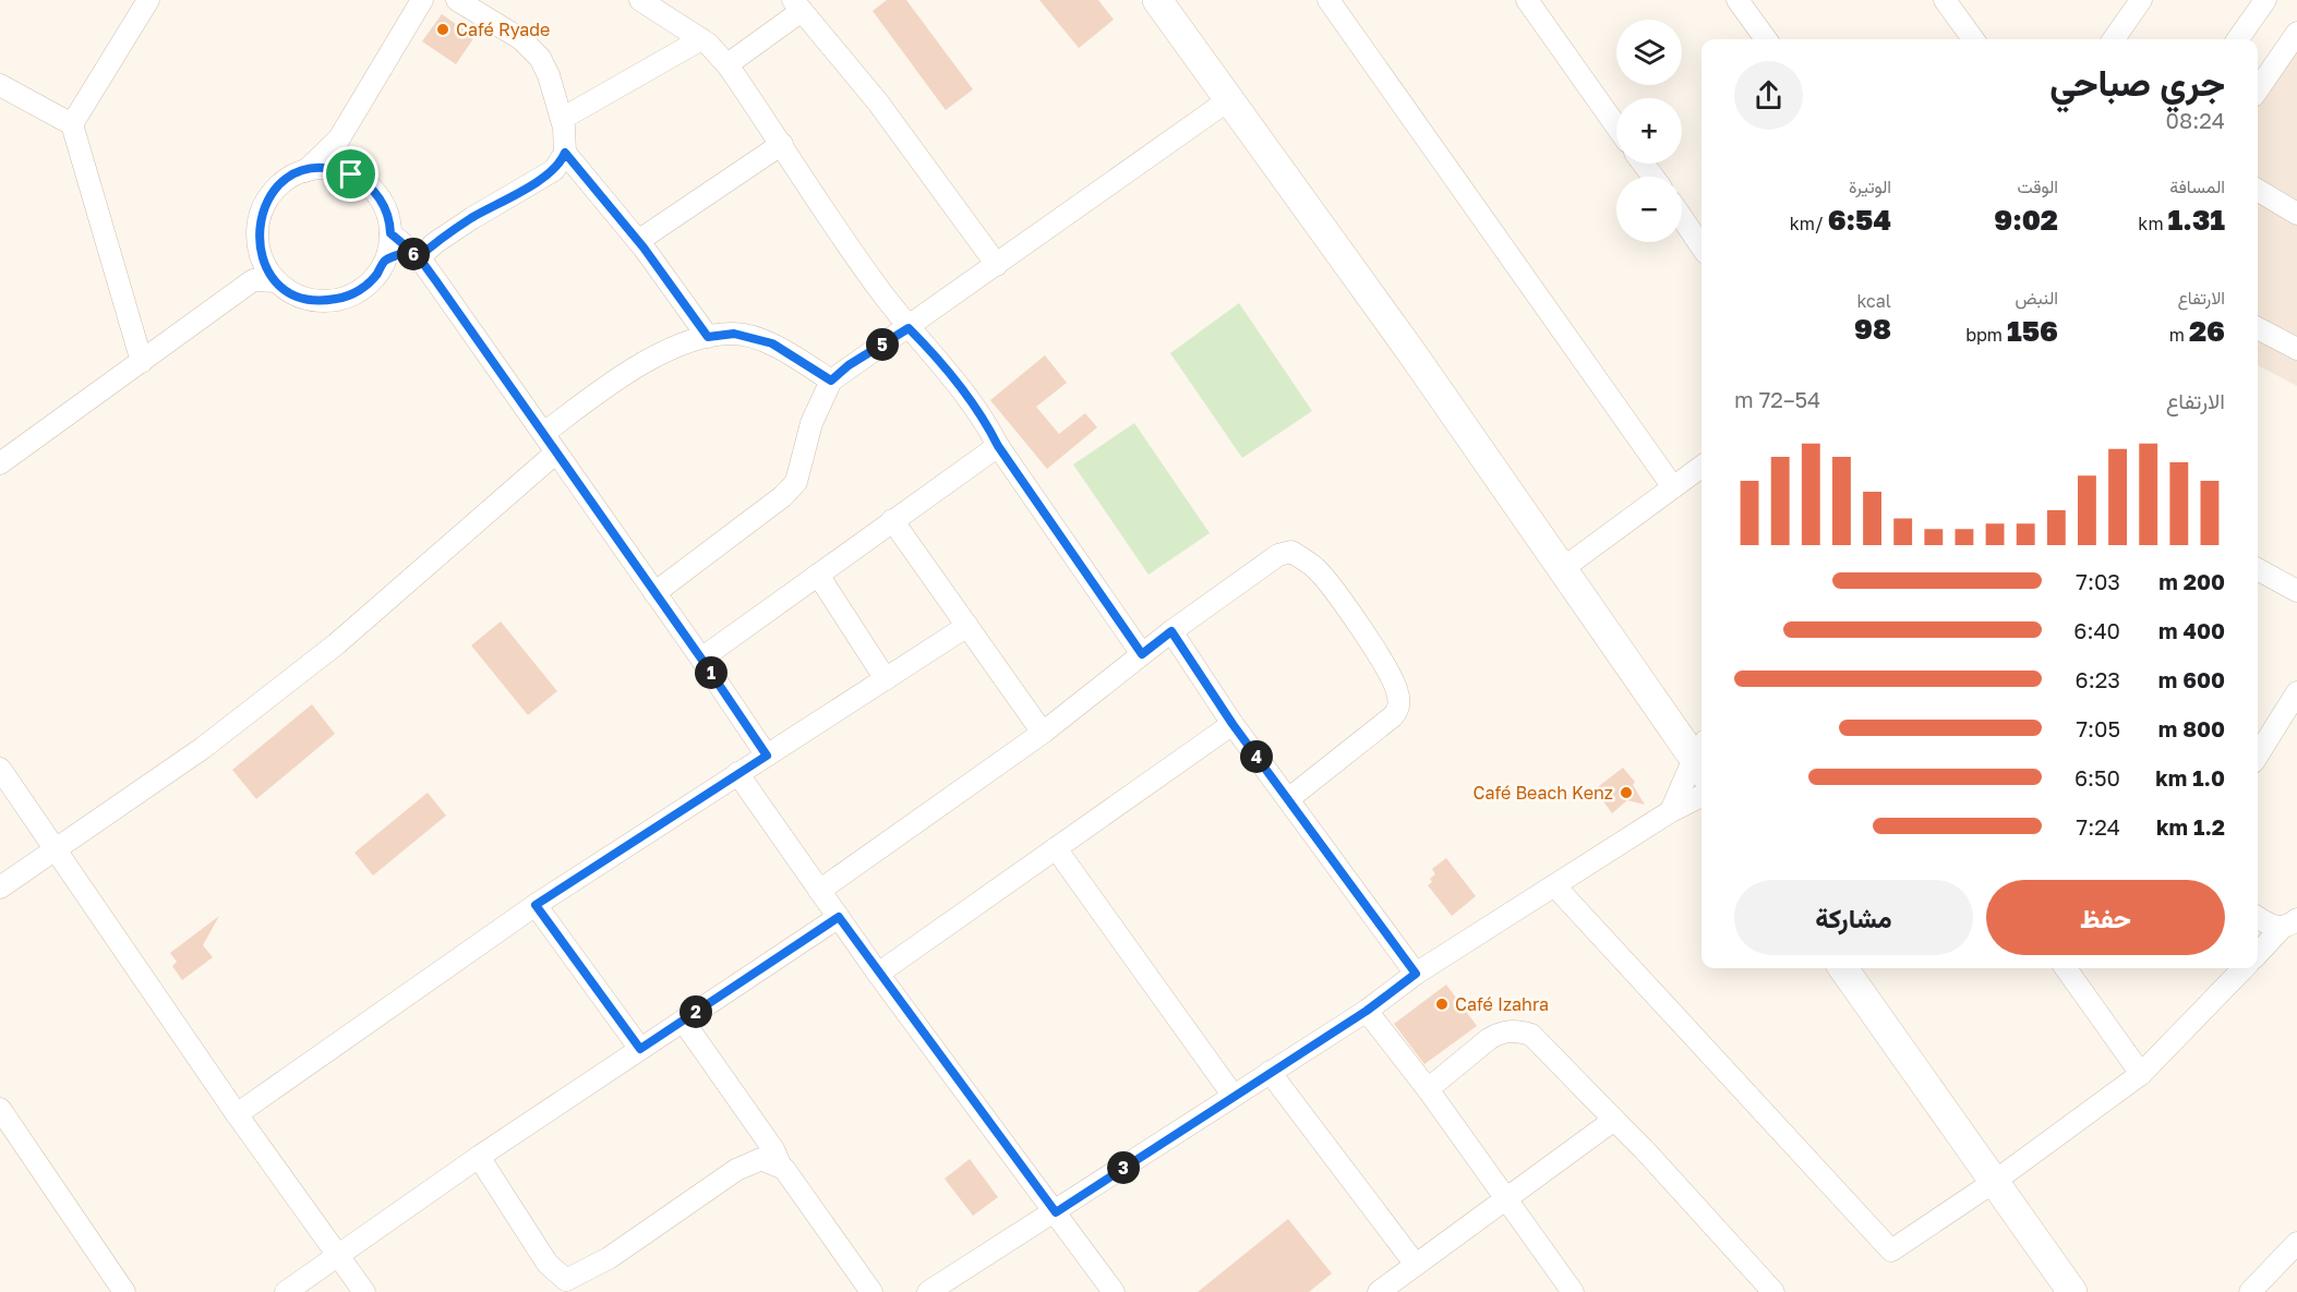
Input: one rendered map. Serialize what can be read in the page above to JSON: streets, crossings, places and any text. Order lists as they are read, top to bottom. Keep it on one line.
{"places":["Café Ryade","Café Beach Kenz","Café Izahra"],"page":{"map_buttons":["+","−"],"heading":["جري صباحي","08:24"],"stats":[["المسافة","1.31 km"],["الوقت","9:02"],["الوتيرة","6:54 /km"],["الارتفاع","26 m"],["النبض","156 bpm"],["kcal","98"]],"pins":["6","5","1","4","2","3"],"chart":["الارتفاع","54–72 m"],"list":[{"name":"200 m","note":"7:03"},{"name":"400 m","note":"6:40"},{"name":"600 m","note":"6:23"},{"name":"800 m","note":"7:05"},{"name":"1.0 km","note":"6:50"},{"name":"1.2 km","note":"7:24"}],"buttons":["حفظ","مشاركة"]}}
